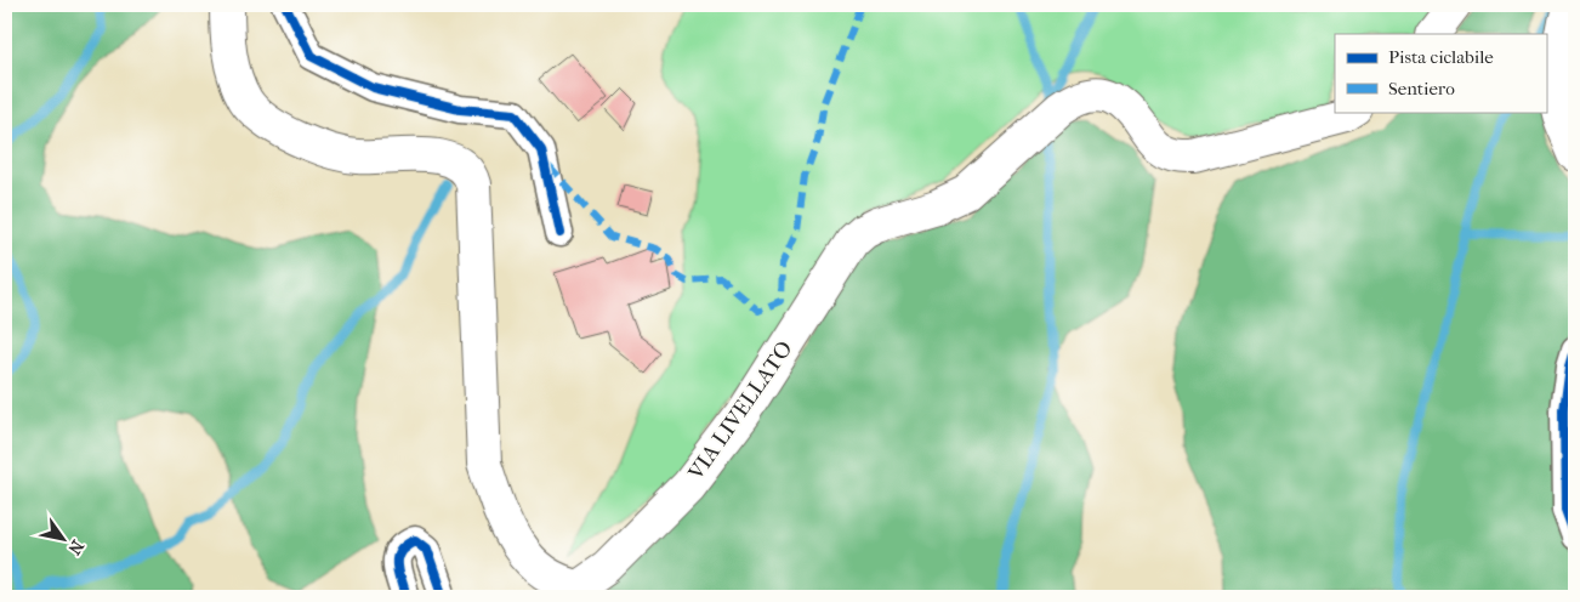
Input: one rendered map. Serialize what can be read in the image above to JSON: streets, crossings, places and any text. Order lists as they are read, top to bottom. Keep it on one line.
{"streets":{"main road":["VIA LIVELLATO"]},"legend":["Pista ciclabile","Sentiero"],"north":"bottom right"}
